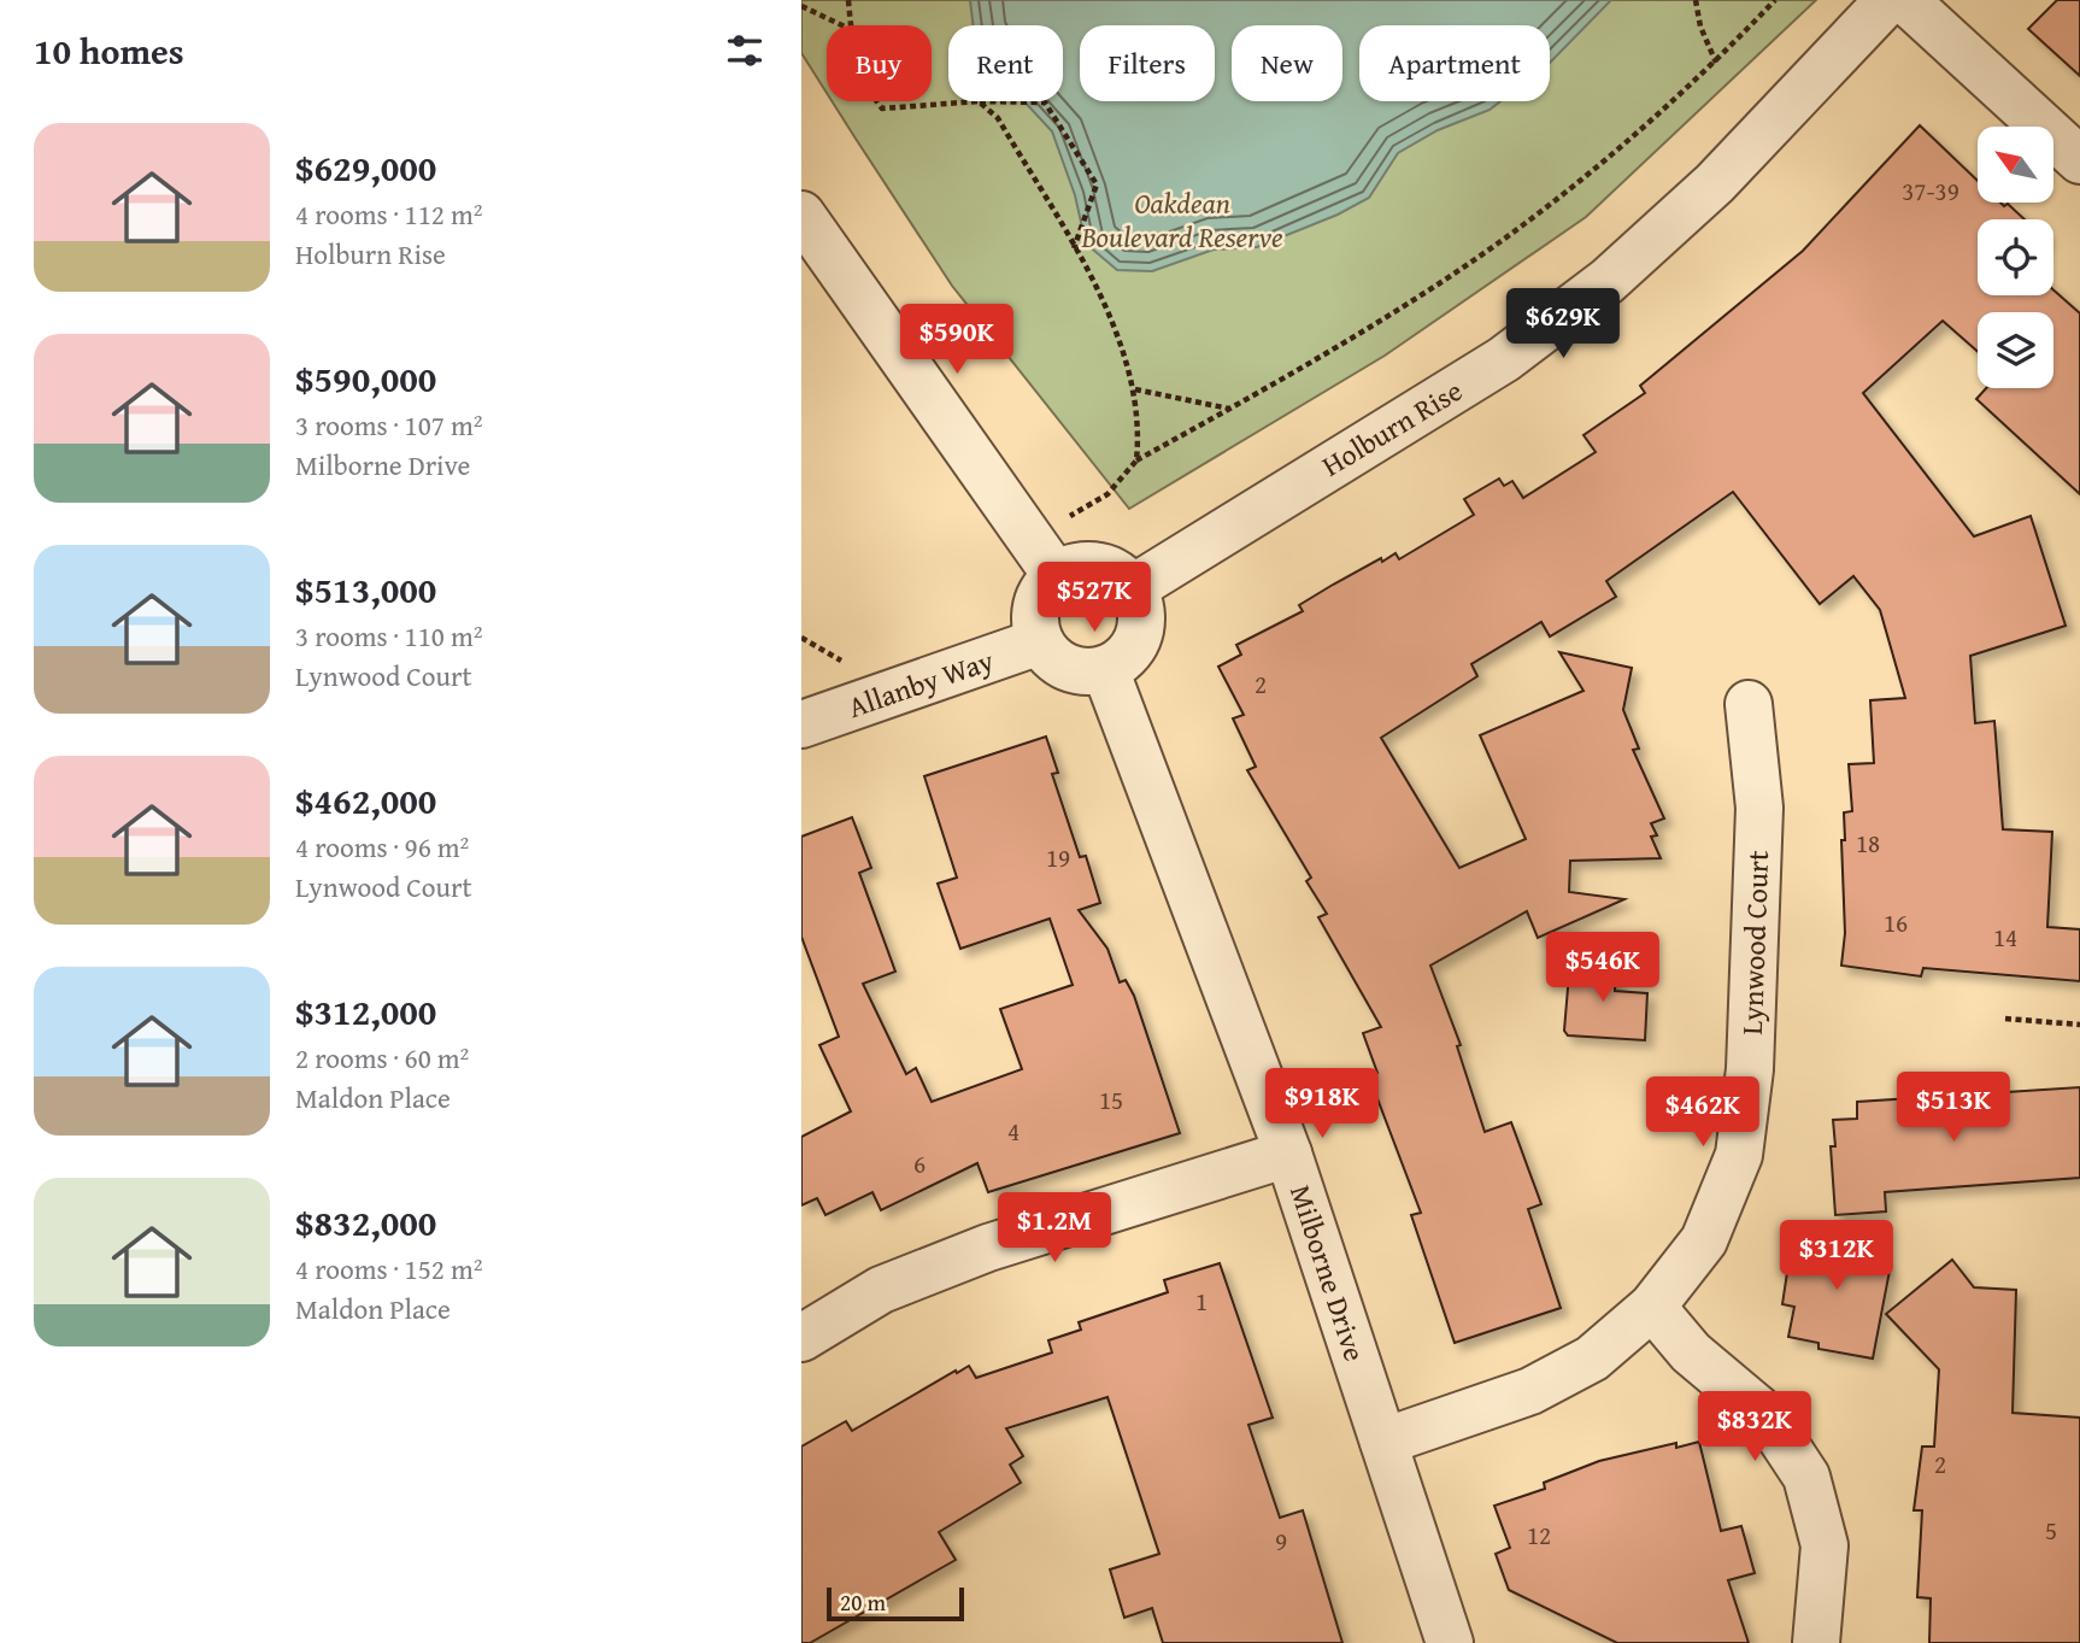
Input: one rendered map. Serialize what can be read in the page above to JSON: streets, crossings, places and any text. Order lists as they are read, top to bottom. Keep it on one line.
{"streets":{"street":["Holburn Rise","Allanby Way","Lynwood Court","Milborne Drive"]},"crossings":[["Holburn Rise","Allanby Way"],["Holburn Rise","Milborne Drive"],["Allanby Way","Milborne Drive"],["Lynwood Court","Milborne Drive"]],"parks":["Oakdean Boulevard Reserve"],"house_numbers":["37-39","2","18","19","16","14","15","4","6","1","2","5","12","9"],"scale_bar":"20 m","north":"top left","page":{"heading":"10 homes","chip":["Buy","Rent","Filters","New","Apartment"],"list":[{"name":"$629,000","note":"4 rooms · 112 m² · Holburn Rise"},{"name":"$590,000","note":"3 rooms · 107 m² · Milborne Drive"},{"name":"$513,000","note":"3 rooms · 110 m² · Lynwood Court"},{"name":"$462,000","note":"4 rooms · 96 m² · Lynwood Court"},{"name":"$312,000","note":"2 rooms · 60 m² · Maldon Place"},{"name":"$832,000","note":"4 rooms · 152 m² · Maldon Place"}],"price":["$629K","$590K","$527K","$546K","$918K","$513K","$462K","$1.2M","$312K","$832K"],"scale":"20 m"}}
